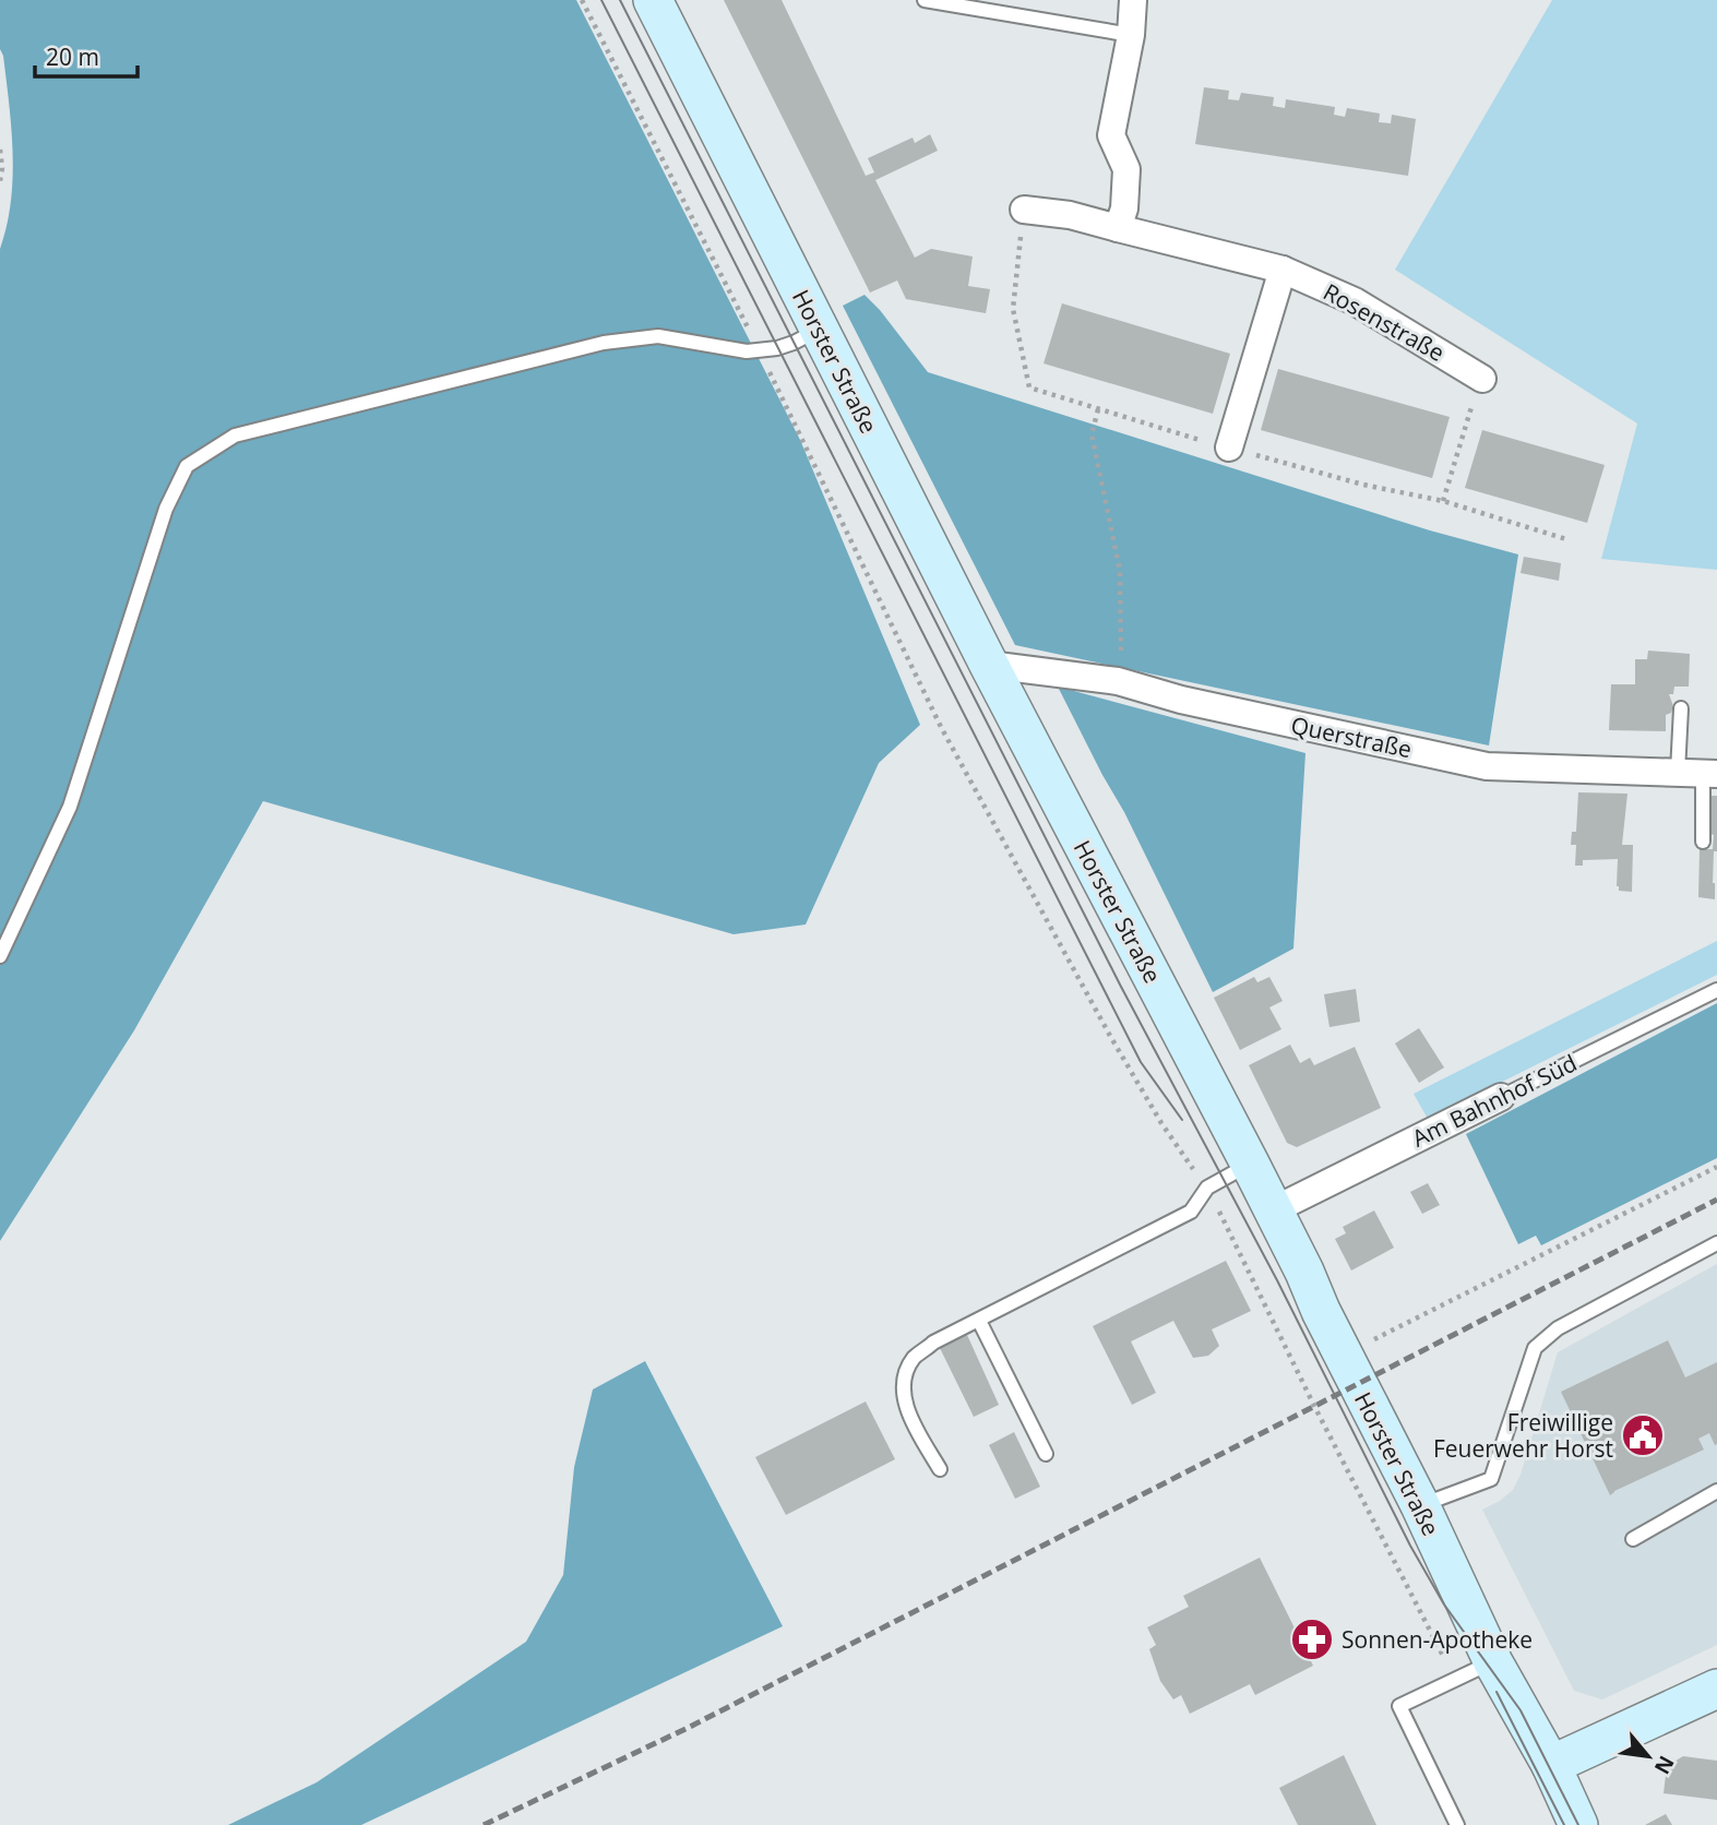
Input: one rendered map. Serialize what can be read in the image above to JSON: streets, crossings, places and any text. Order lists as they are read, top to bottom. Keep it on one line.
{"streets":{"main road":["Horster Straße"],"street":["Rosenstraße","Querstraße","Am Bahnhof Süd"]},"crossings":[["Horster Straße","Querstraße"],["Horster Straße","Am Bahnhof Süd"]],"places":{"public building":["Freiwillige Feuerwehr Horst"],"pharmacy":["Sonnen-Apotheke"]},"scale_bar":"20 m","north":"bottom right"}
